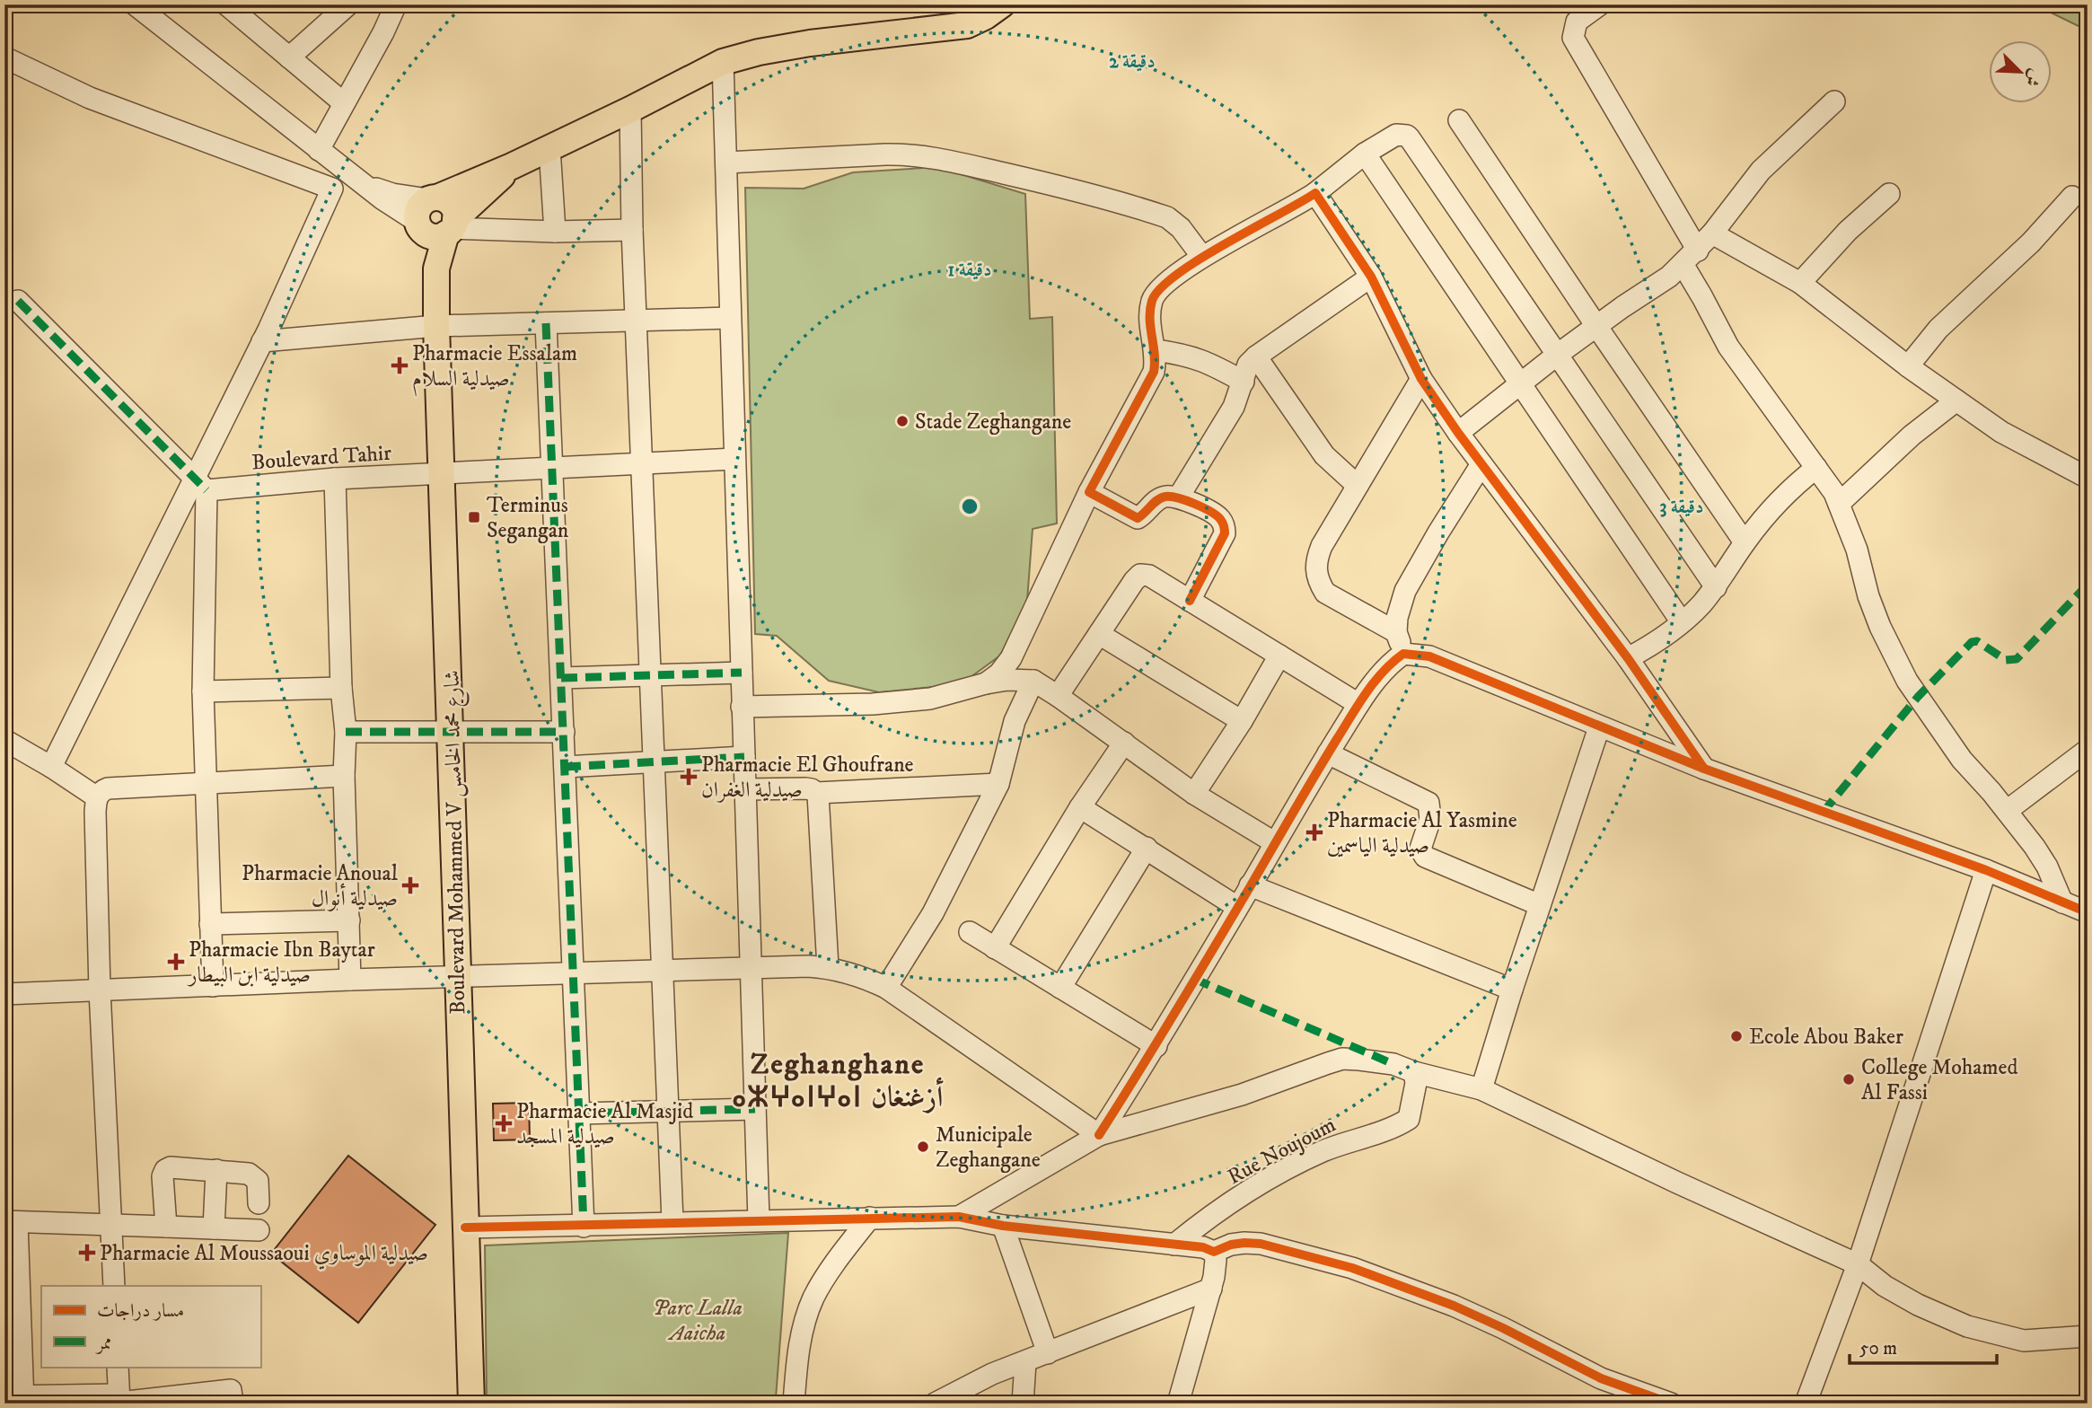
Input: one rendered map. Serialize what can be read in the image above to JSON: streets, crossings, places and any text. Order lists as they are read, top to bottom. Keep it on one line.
{"streets":{"main road":["Boulevard Mohammed V شارع محمد الخامس"],"street":["Boulevard Tahir","Rue Noujoum"]},"crossings":[["Boulevard Tahir","Boulevard Mohammed V شارع محمد الخامس"]],"districts":["Zeghanghane ⴰⵣⵖⴰⵏⵖⴰⵏ أزغنغان"],"parks":["Parc Lalla Aaicha"],"places":{"health":["Pharmacie Essalam صيدلية السلام","Pharmacie El Ghoufrane صيدلية الغفران","Pharmacie Al Yasmine صيدلية الياسمين","Pharmacie Anoual صيدلية أنوال","Pharmacie Ibn Baytar صيدلية ابن البيطار","Pharmacie Al Masjid صيدلية المسجد","Pharmacie Al Moussaoui صيدلية الموساوي"],"other":["Stade Zeghangane","Ecole Abou Baker","College Mohamed Al Fassi","Municipale Zeghangane"],"transit":["Terminus Segangan"]},"legend":["مسار دراجات","ممر"],"scale_bar":"50 m","north":"bottom right","rings":["2 دقيقة","1 دقيقة","3 دقيقة"]}
